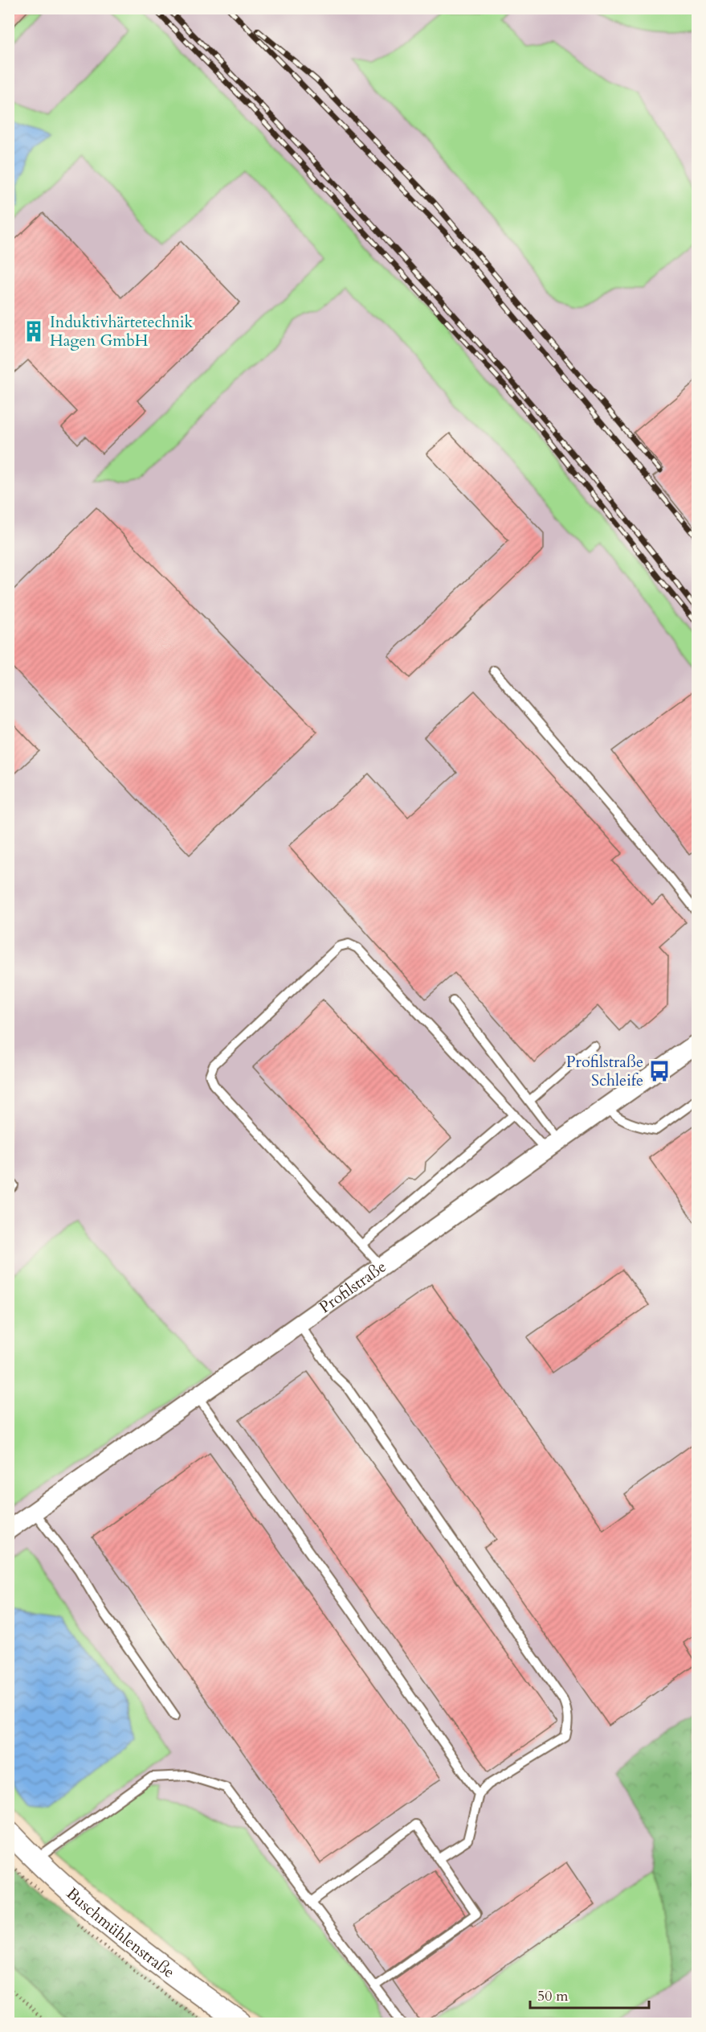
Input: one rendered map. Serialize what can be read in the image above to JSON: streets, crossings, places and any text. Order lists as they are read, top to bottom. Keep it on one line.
{"streets":{"street":["Profilstraße","Buschmühlenstraße"]},"places":{"building":["Induktivhärtetechnik Hagen GmbH"],"bus stop":["Profilstraße Schleife"]},"scale_bar":"50 m"}
